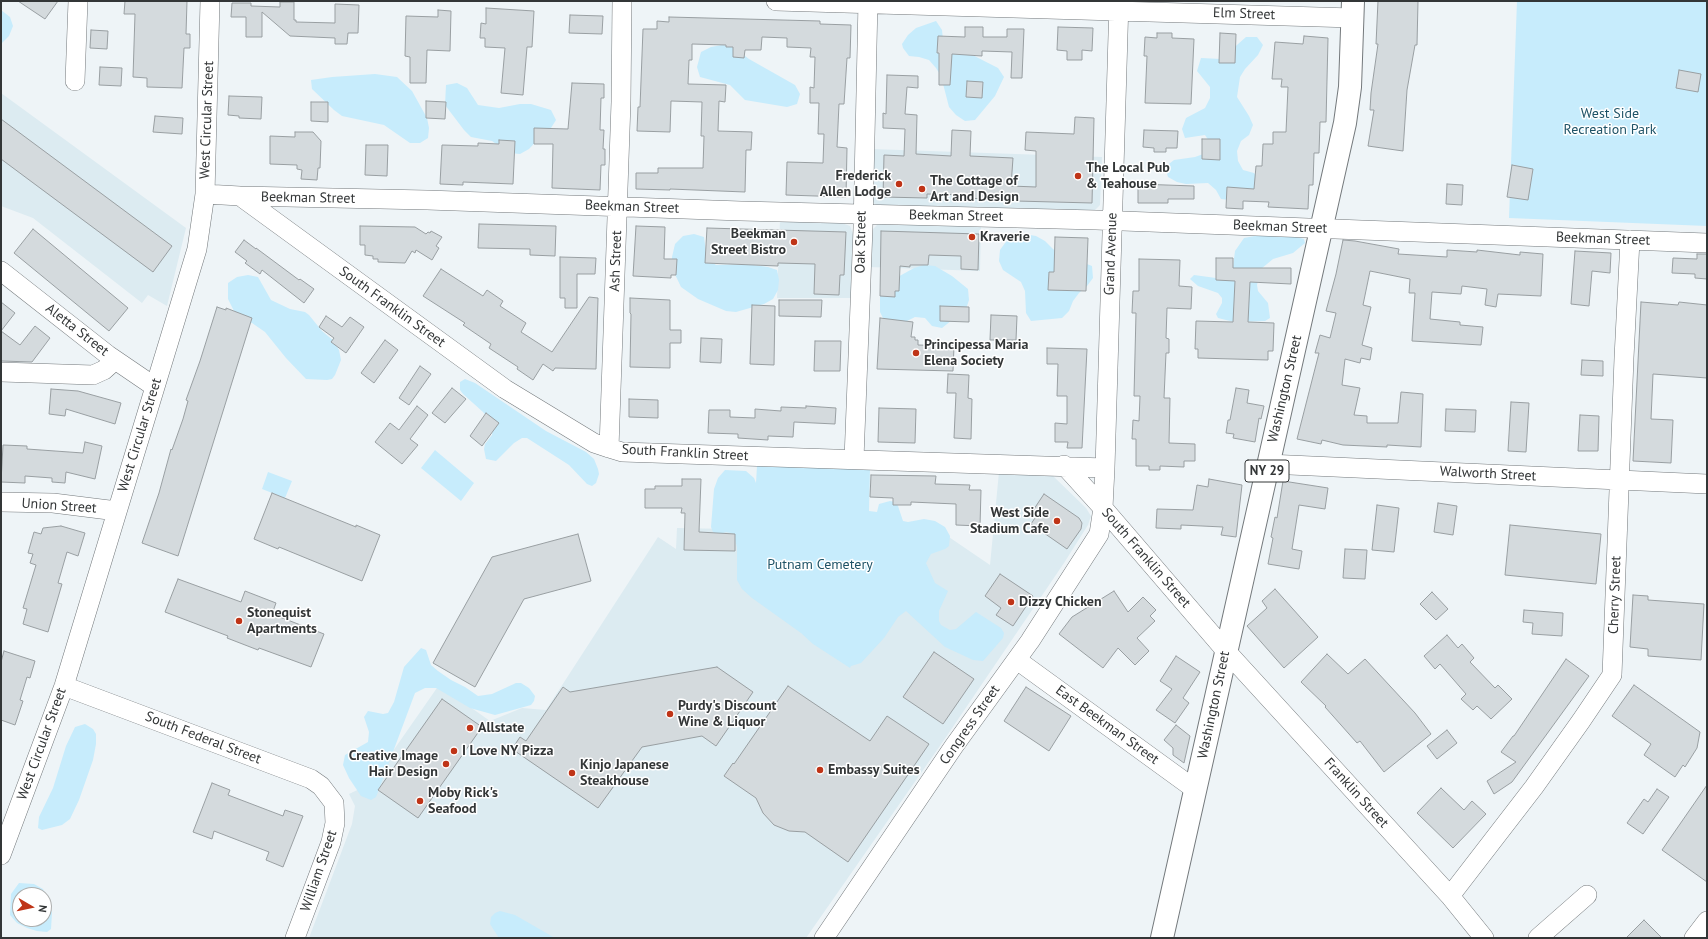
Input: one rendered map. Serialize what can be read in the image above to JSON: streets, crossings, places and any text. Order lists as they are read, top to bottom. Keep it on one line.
{"streets":{"highway":["Washington Street","NY 29"],"street":["Elm Street","West Circular Street","Beekman Street","Oak Street","Grand Avenue","Ash Street","South Franklin Street","Aletta Street","Walworth Street","Union Street","Cherry Street","Congress Street","East Beekman Street","South Federal Street","Franklin Street","William Street"]},"crossings":[["Elm Street","Oak Street"],["Elm Street","Grand Avenue"],["Elm Street","Washington Street"],["West Circular Street","Beekman Street"],["West Circular Street","Aletta Street"],["West Circular Street","Union Street"],["West Circular Street","South Federal Street"],["Beekman Street","Oak Street"],["Beekman Street","Grand Avenue"],["Beekman Street","Ash Street"],["Beekman Street","South Franklin Street"],["Beekman Street","Washington Street"],["Beekman Street","Cherry Street"],["Oak Street","South Franklin Street"],["Grand Avenue","South Franklin Street"],["Grand Avenue","Congress Street"],["Ash Street","South Franklin Street"],["South Franklin Street","Washington Street"],["South Franklin Street","Congress Street"],["South Franklin Street","Franklin Street"],["Washington Street","Walworth Street"],["Washington Street","East Beekman Street"],["Washington Street","Franklin Street"],["Walworth Street","Cherry Street"],["Cherry Street","Franklin Street"],["Congress Street","East Beekman Street"],["South Federal Street","William Street"]],"parks":["West Side Recreation Park","Putnam Cemetery"],"places":["The Local Pub & Teahouse","Frederick Allen Lodge","The Cottage of Art and Design","Kraverie","Beekman Street Bistro","Principessa Maria Elena Society","West Side Stadium Cafe","Dizzy Chicken","Stonequist Apartments","Purdy's Discount Wine & Liquor","Allstate","I Love NY Pizza","Creative Image Hair Design","Embassy Suites","Kinjo Japanese Steakhouse","Moby Rick's Seafood"],"north":"right"}
